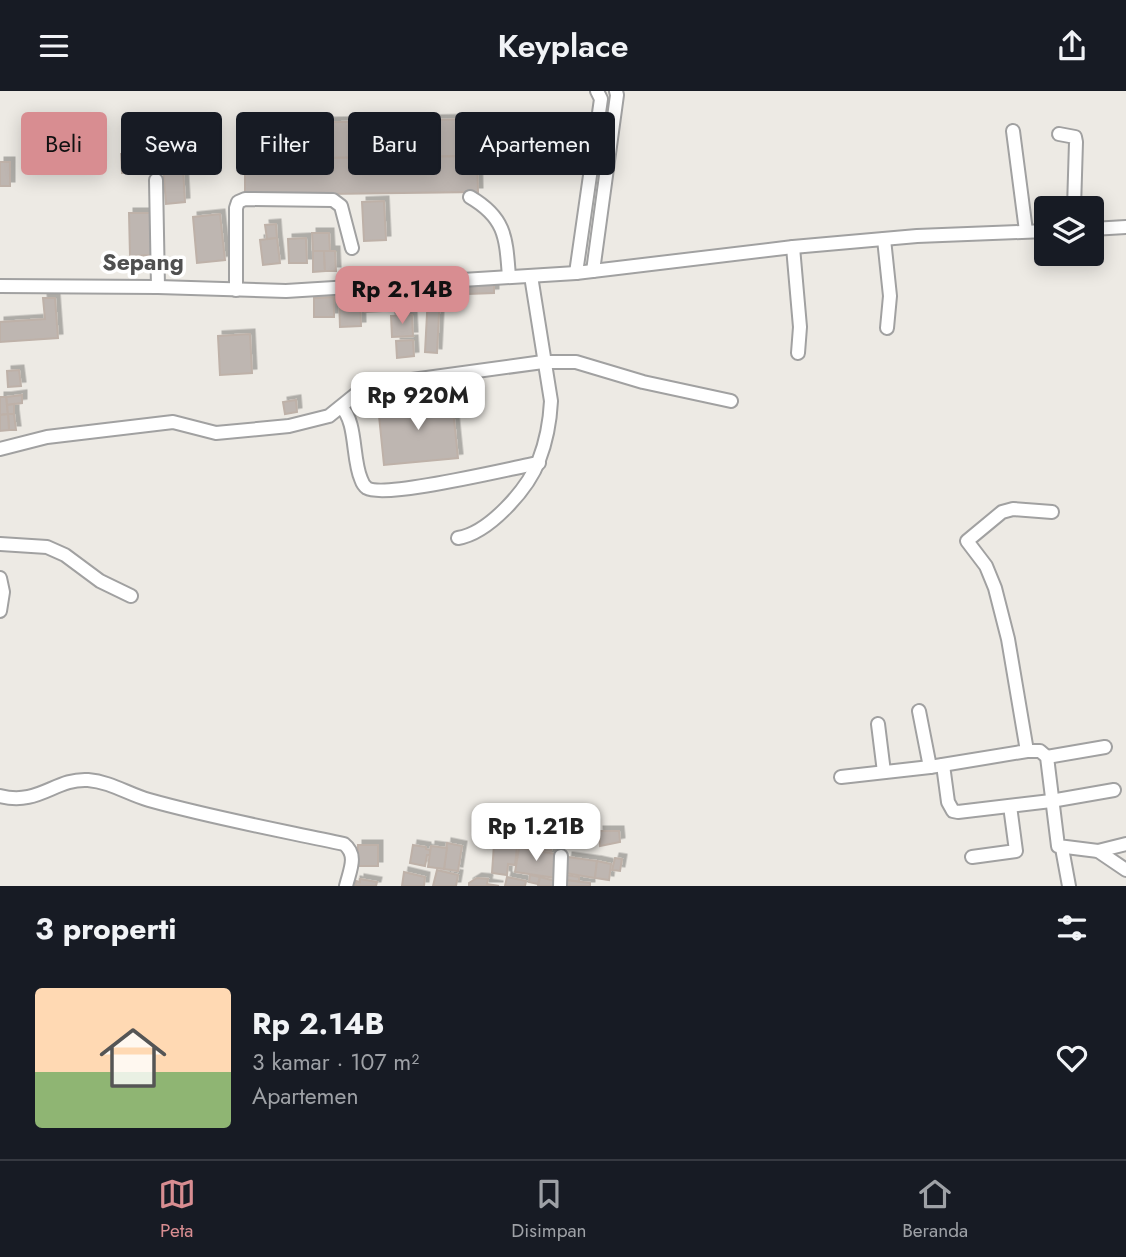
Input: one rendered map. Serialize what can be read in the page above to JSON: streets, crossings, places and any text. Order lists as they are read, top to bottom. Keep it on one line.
{"districts":["Sepang"],"page":{"header":"Keyplace","chip":["Beli","Sewa","Filter","Baru","Apartemen"],"price":["Rp 2.14B","Rp 920M","Rp 1.21B"],"heading":"3 properti","list":[{"name":"Rp 2.14B","note":"3 kamar · 107 m² · Apartemen"}],"tabs":["Peta","Disimpan","Beranda"]}}
